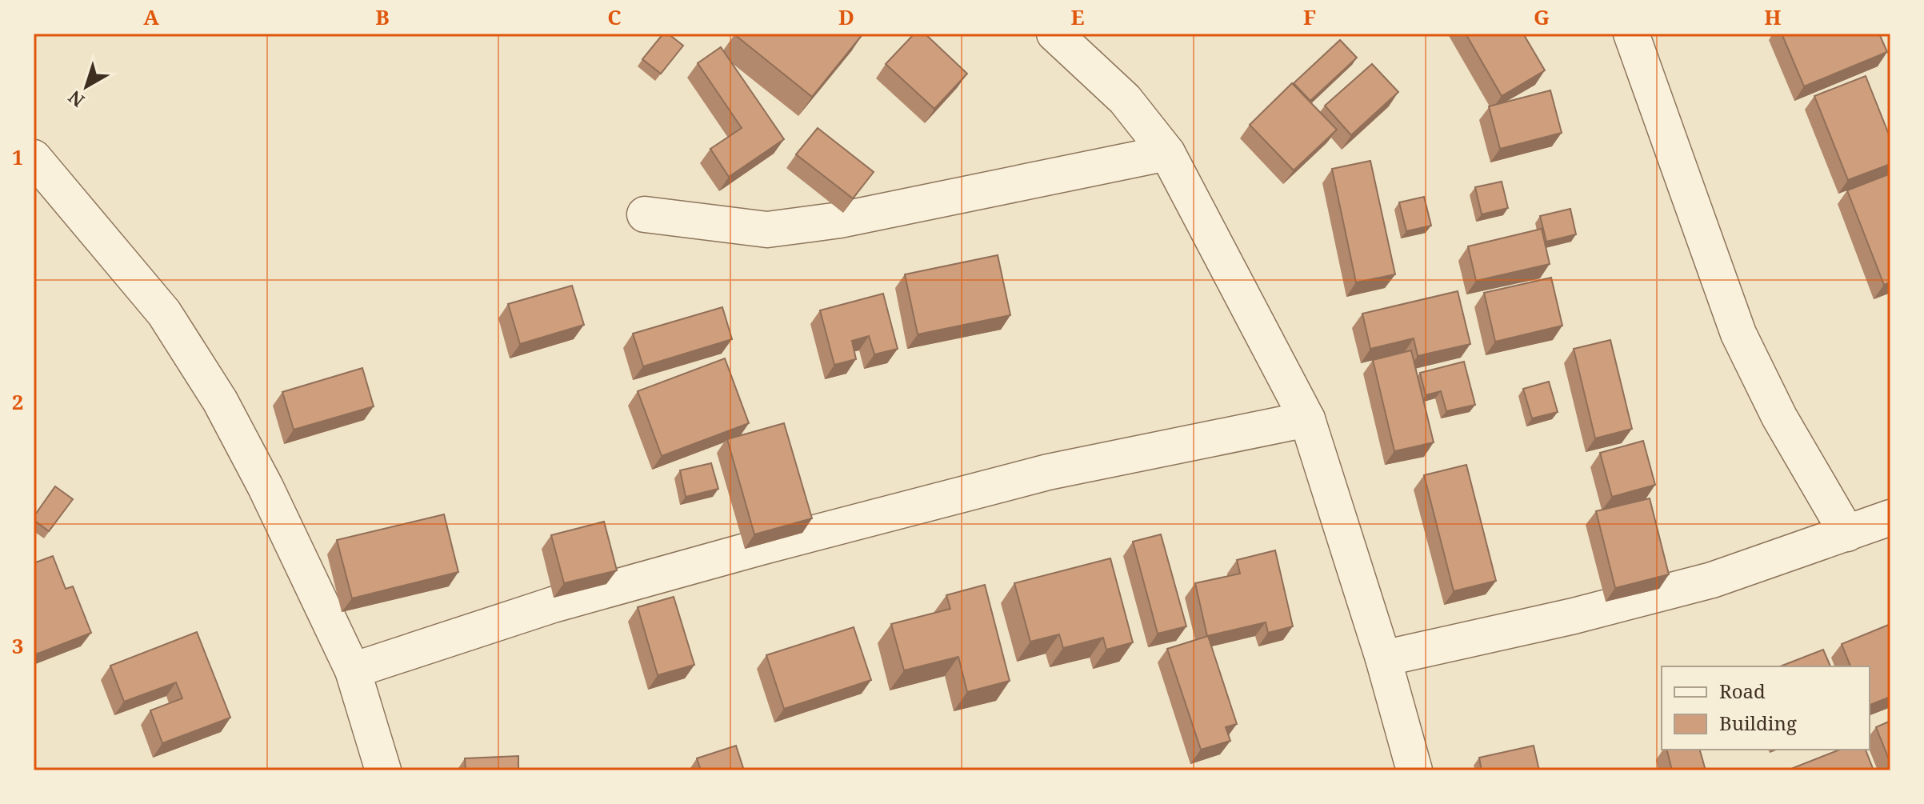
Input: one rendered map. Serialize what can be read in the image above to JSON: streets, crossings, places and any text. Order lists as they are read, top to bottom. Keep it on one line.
{"legend":["Road","Building"],"north":"bottom left","grid":{"columns":["A","B","C","D","E","F","G","H"],"rows":["1","2","3"]}}
